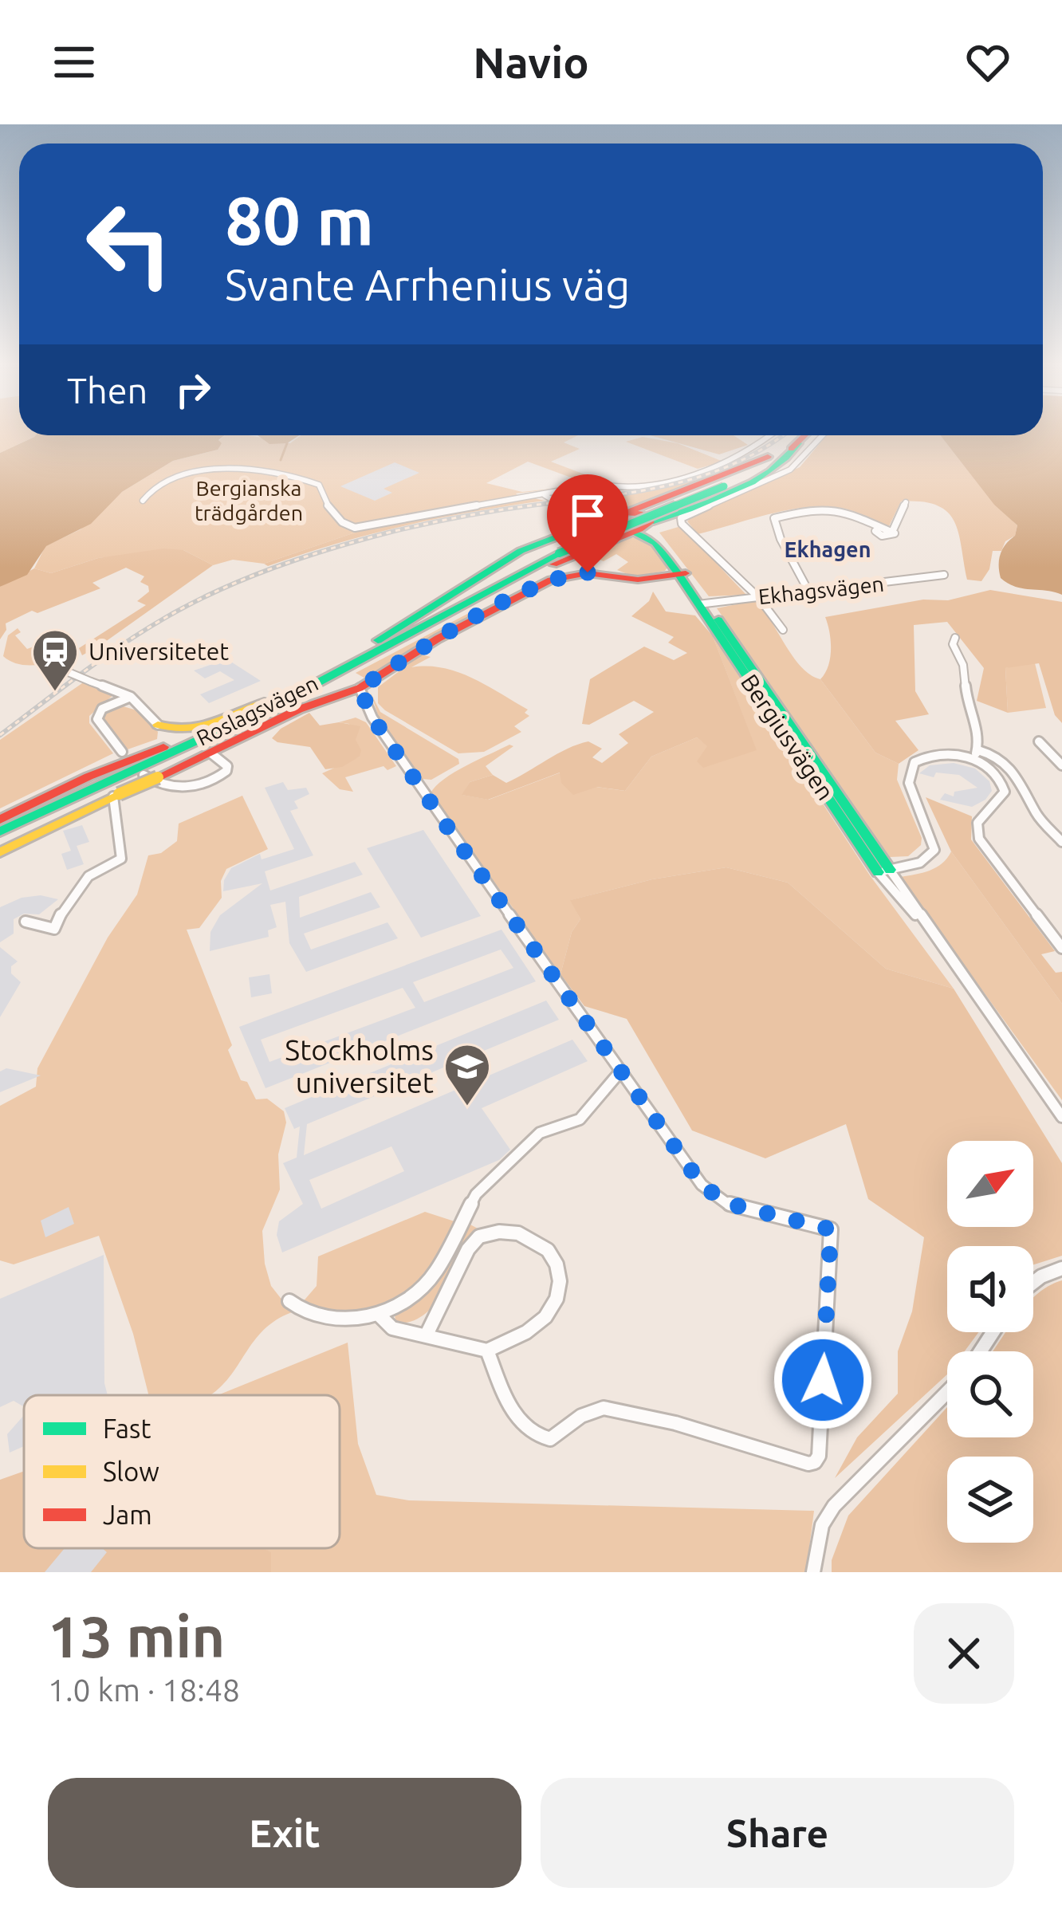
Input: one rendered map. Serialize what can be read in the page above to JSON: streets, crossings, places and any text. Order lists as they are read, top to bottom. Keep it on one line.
{"streets":{"main road":["Roslagsvägen","Bergiusvägen"],"street":["Ekhagsvägen"]},"crossings":[["Ekhagsvägen","Bergiusvägen"]],"districts":["Ekhagen"],"parks":["Bergianska trädgården"],"places":{"station":["Universitetet"],"school or university":["Stockholms universitet"]},"legend":["Fast","Slow","Jam"],"north":"top right","page":{"header":"Navio","turn":["80 m","Svante Arrhenius väg"],"then":"Then","heading":["13 min","1.0 km · 18:48"],"buttons":["Exit","Share"]}}
